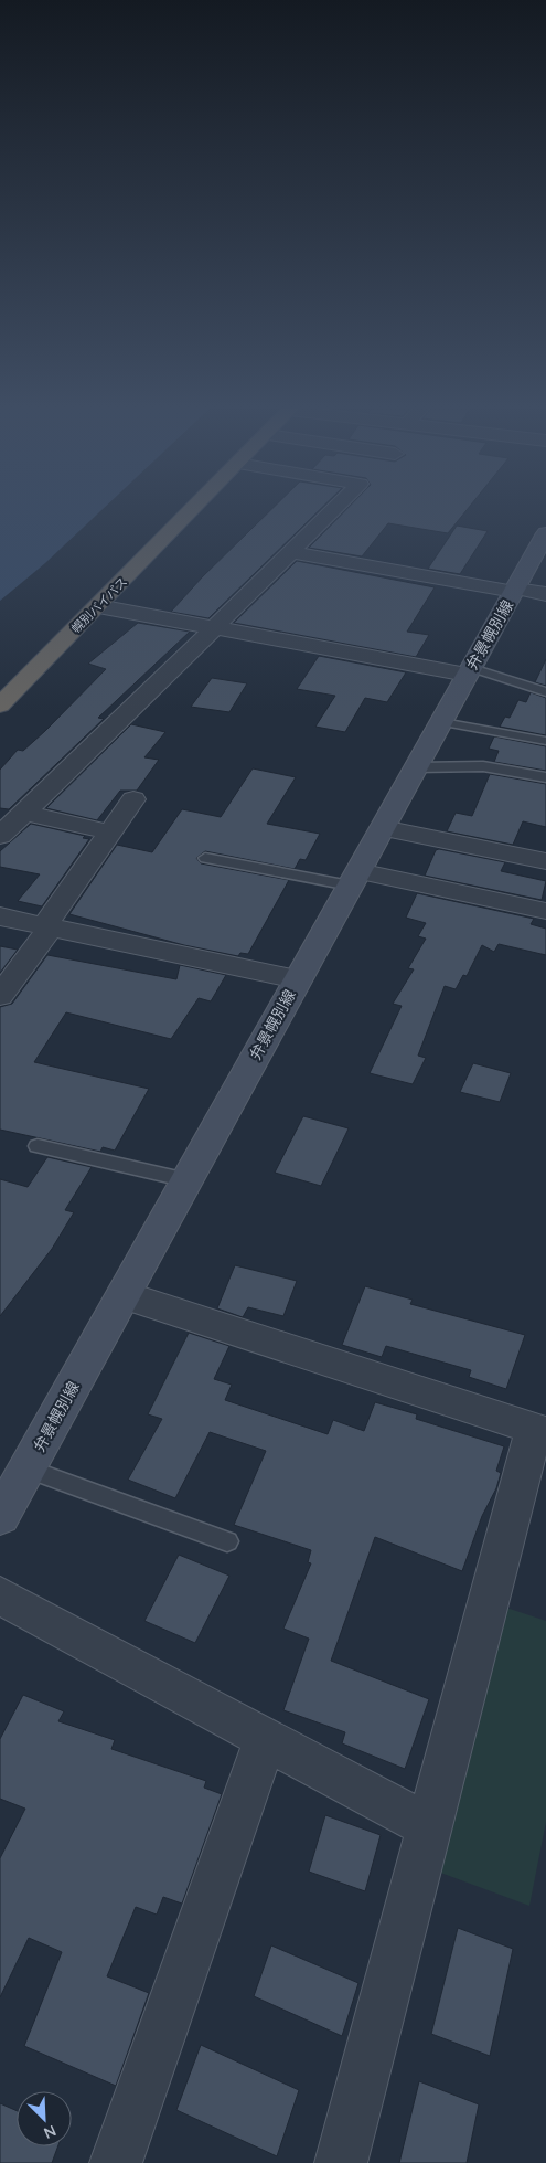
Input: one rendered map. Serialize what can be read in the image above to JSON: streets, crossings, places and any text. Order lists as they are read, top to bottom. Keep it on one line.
{"streets":{"highway":["幌別バイパス"],"main road":["弁景幌別線"]},"north":"bottom right"}
